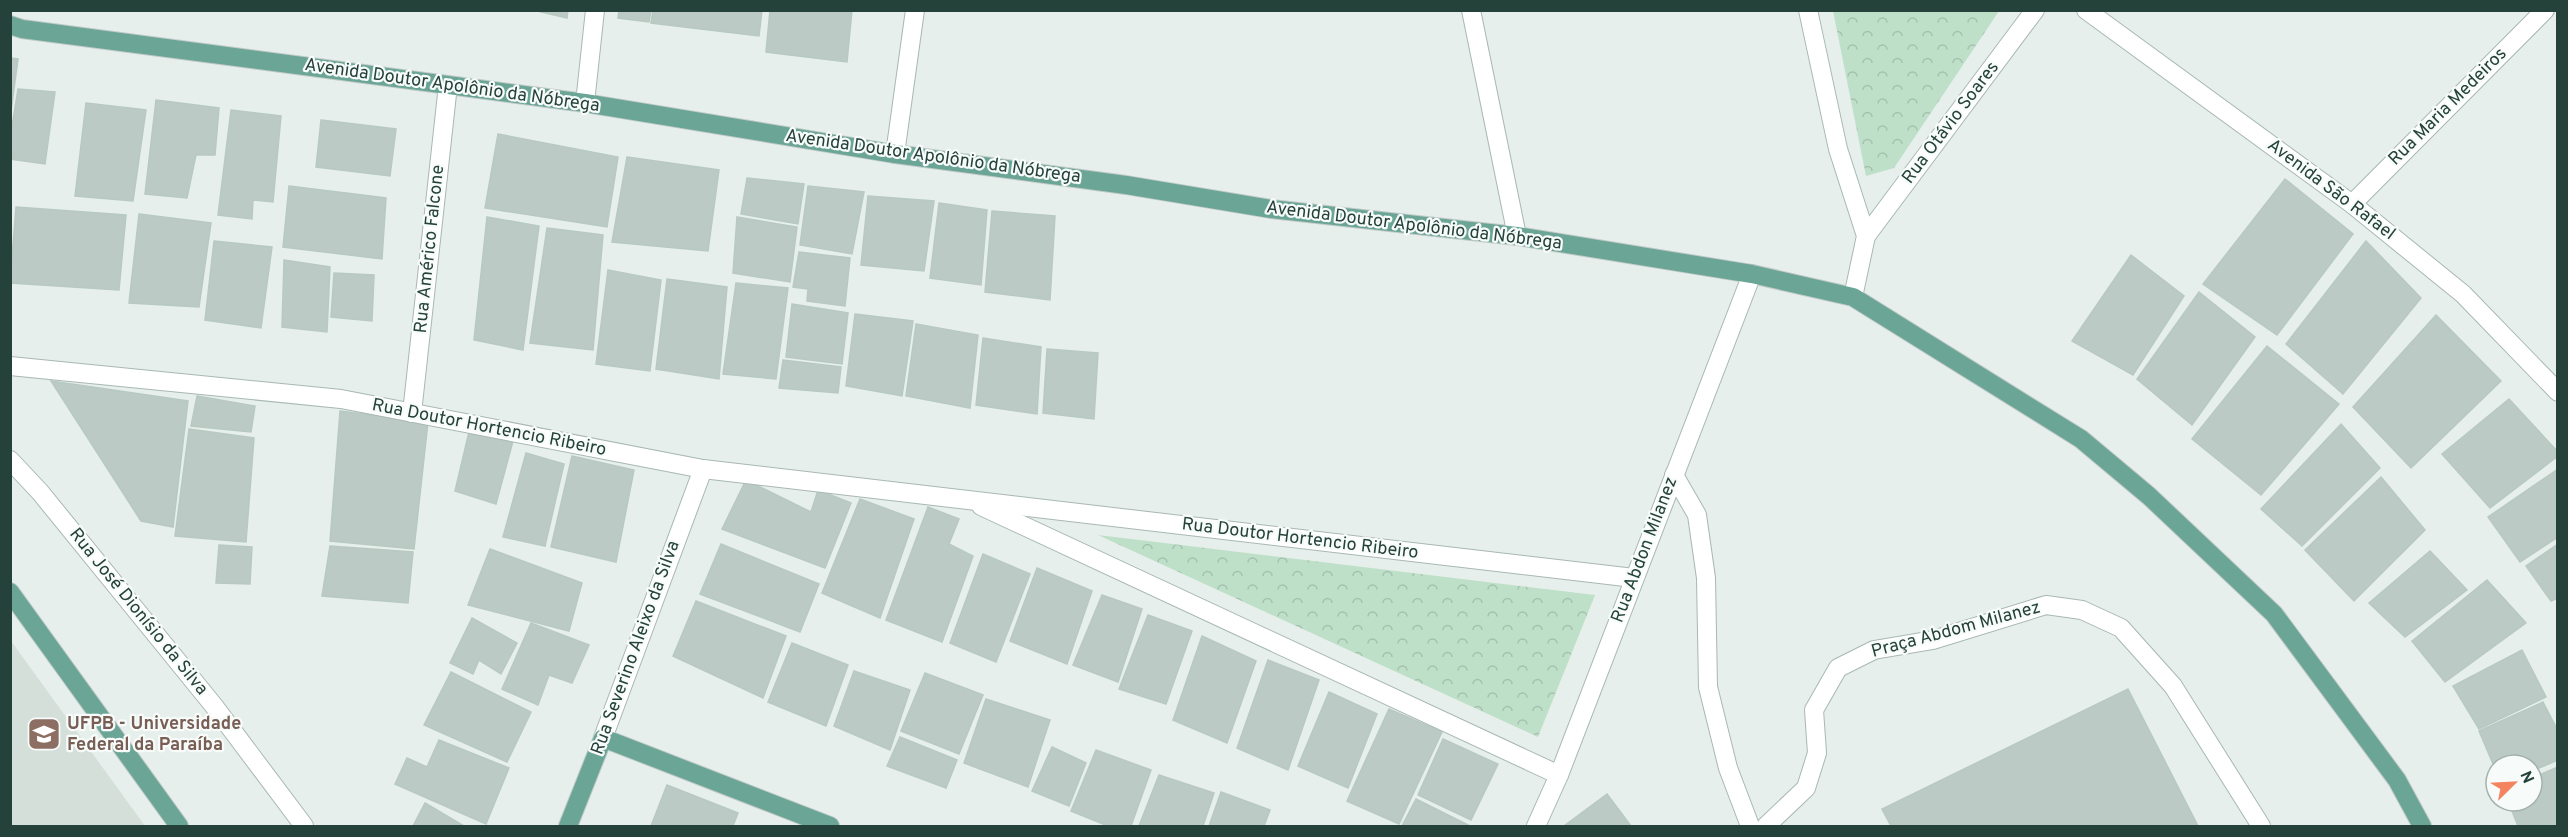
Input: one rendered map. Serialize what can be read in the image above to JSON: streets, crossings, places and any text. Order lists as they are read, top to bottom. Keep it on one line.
{"streets":{"main road":["Avenida Doutor Apolônio da Nóbrega","Rua Severino Aleixo da Silva"],"street":["Rua Maria Medeiros","Rua Otávio Soares","Avenida São Rafael","Rua Américo Falcone","Rua Doutor Hortencio Ribeiro","Rua Abdon Milanez","Rua José Dionísio da Silva","Praça Abdom Milanez"]},"crossings":[["Avenida Doutor Apolônio da Nóbrega","Rua Otávio Soares"],["Avenida Doutor Apolônio da Nóbrega","Rua Américo Falcone"],["Avenida Doutor Apolônio da Nóbrega","Rua Abdon Milanez"],["Rua Maria Medeiros","Avenida São Rafael"],["Rua Américo Falcone","Rua Doutor Hortencio Ribeiro"],["Rua Doutor Hortencio Ribeiro","Rua Abdon Milanez"],["Rua Doutor Hortencio Ribeiro","Rua Severino Aleixo da Silva"]],"places":{"school or university":["UFPB - Universidade Federal da Paraíba"]},"north":"top right"}
